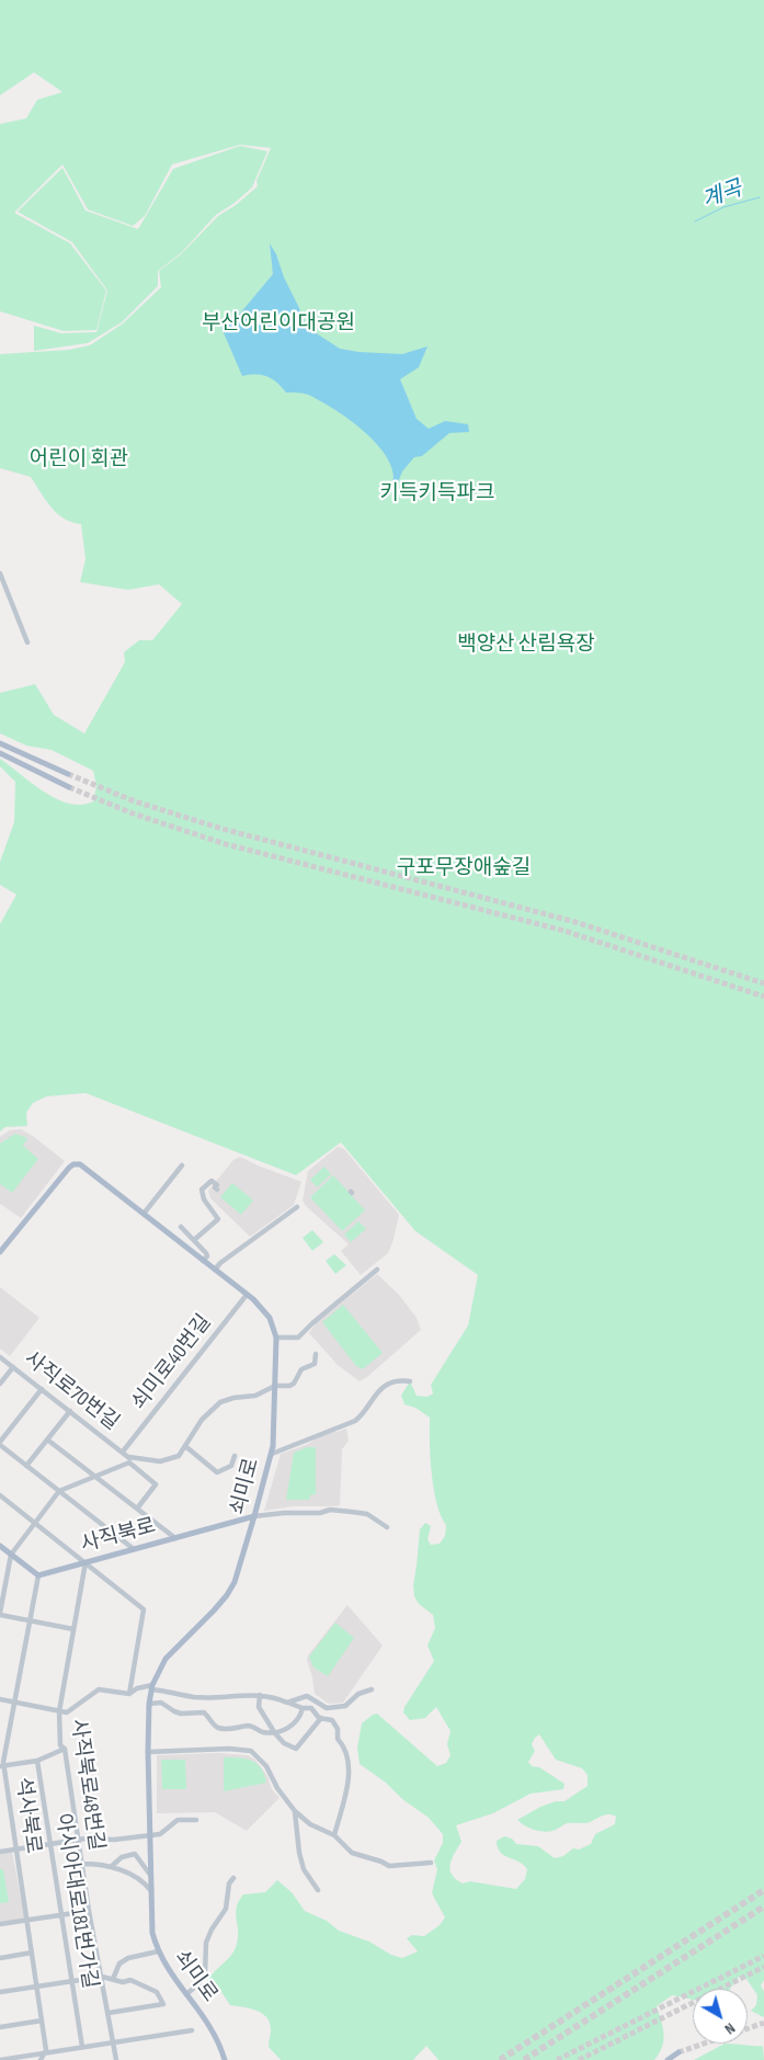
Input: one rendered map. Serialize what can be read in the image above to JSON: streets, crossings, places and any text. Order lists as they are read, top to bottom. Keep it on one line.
{"streets":{"main road":["쇠미로","사직북로"],"street":["쇠미로40번길","사직로70번길","사직북로48번길","석사북로","아시아대로181번가길"]},"crossings":[["쇠미로40번길","사직로70번길"],["쇠미로40번길","쇠미로"],["쇠미로","사직북로"],["사직북로","사직북로48번길"],["사직북로","석사북로"]],"water":["계곡"],"parks":["부산어린이대공원","어린이 회관","키득키득파크","백양산 산림욕장","구포무장애숲길"],"north":"bottom right"}
